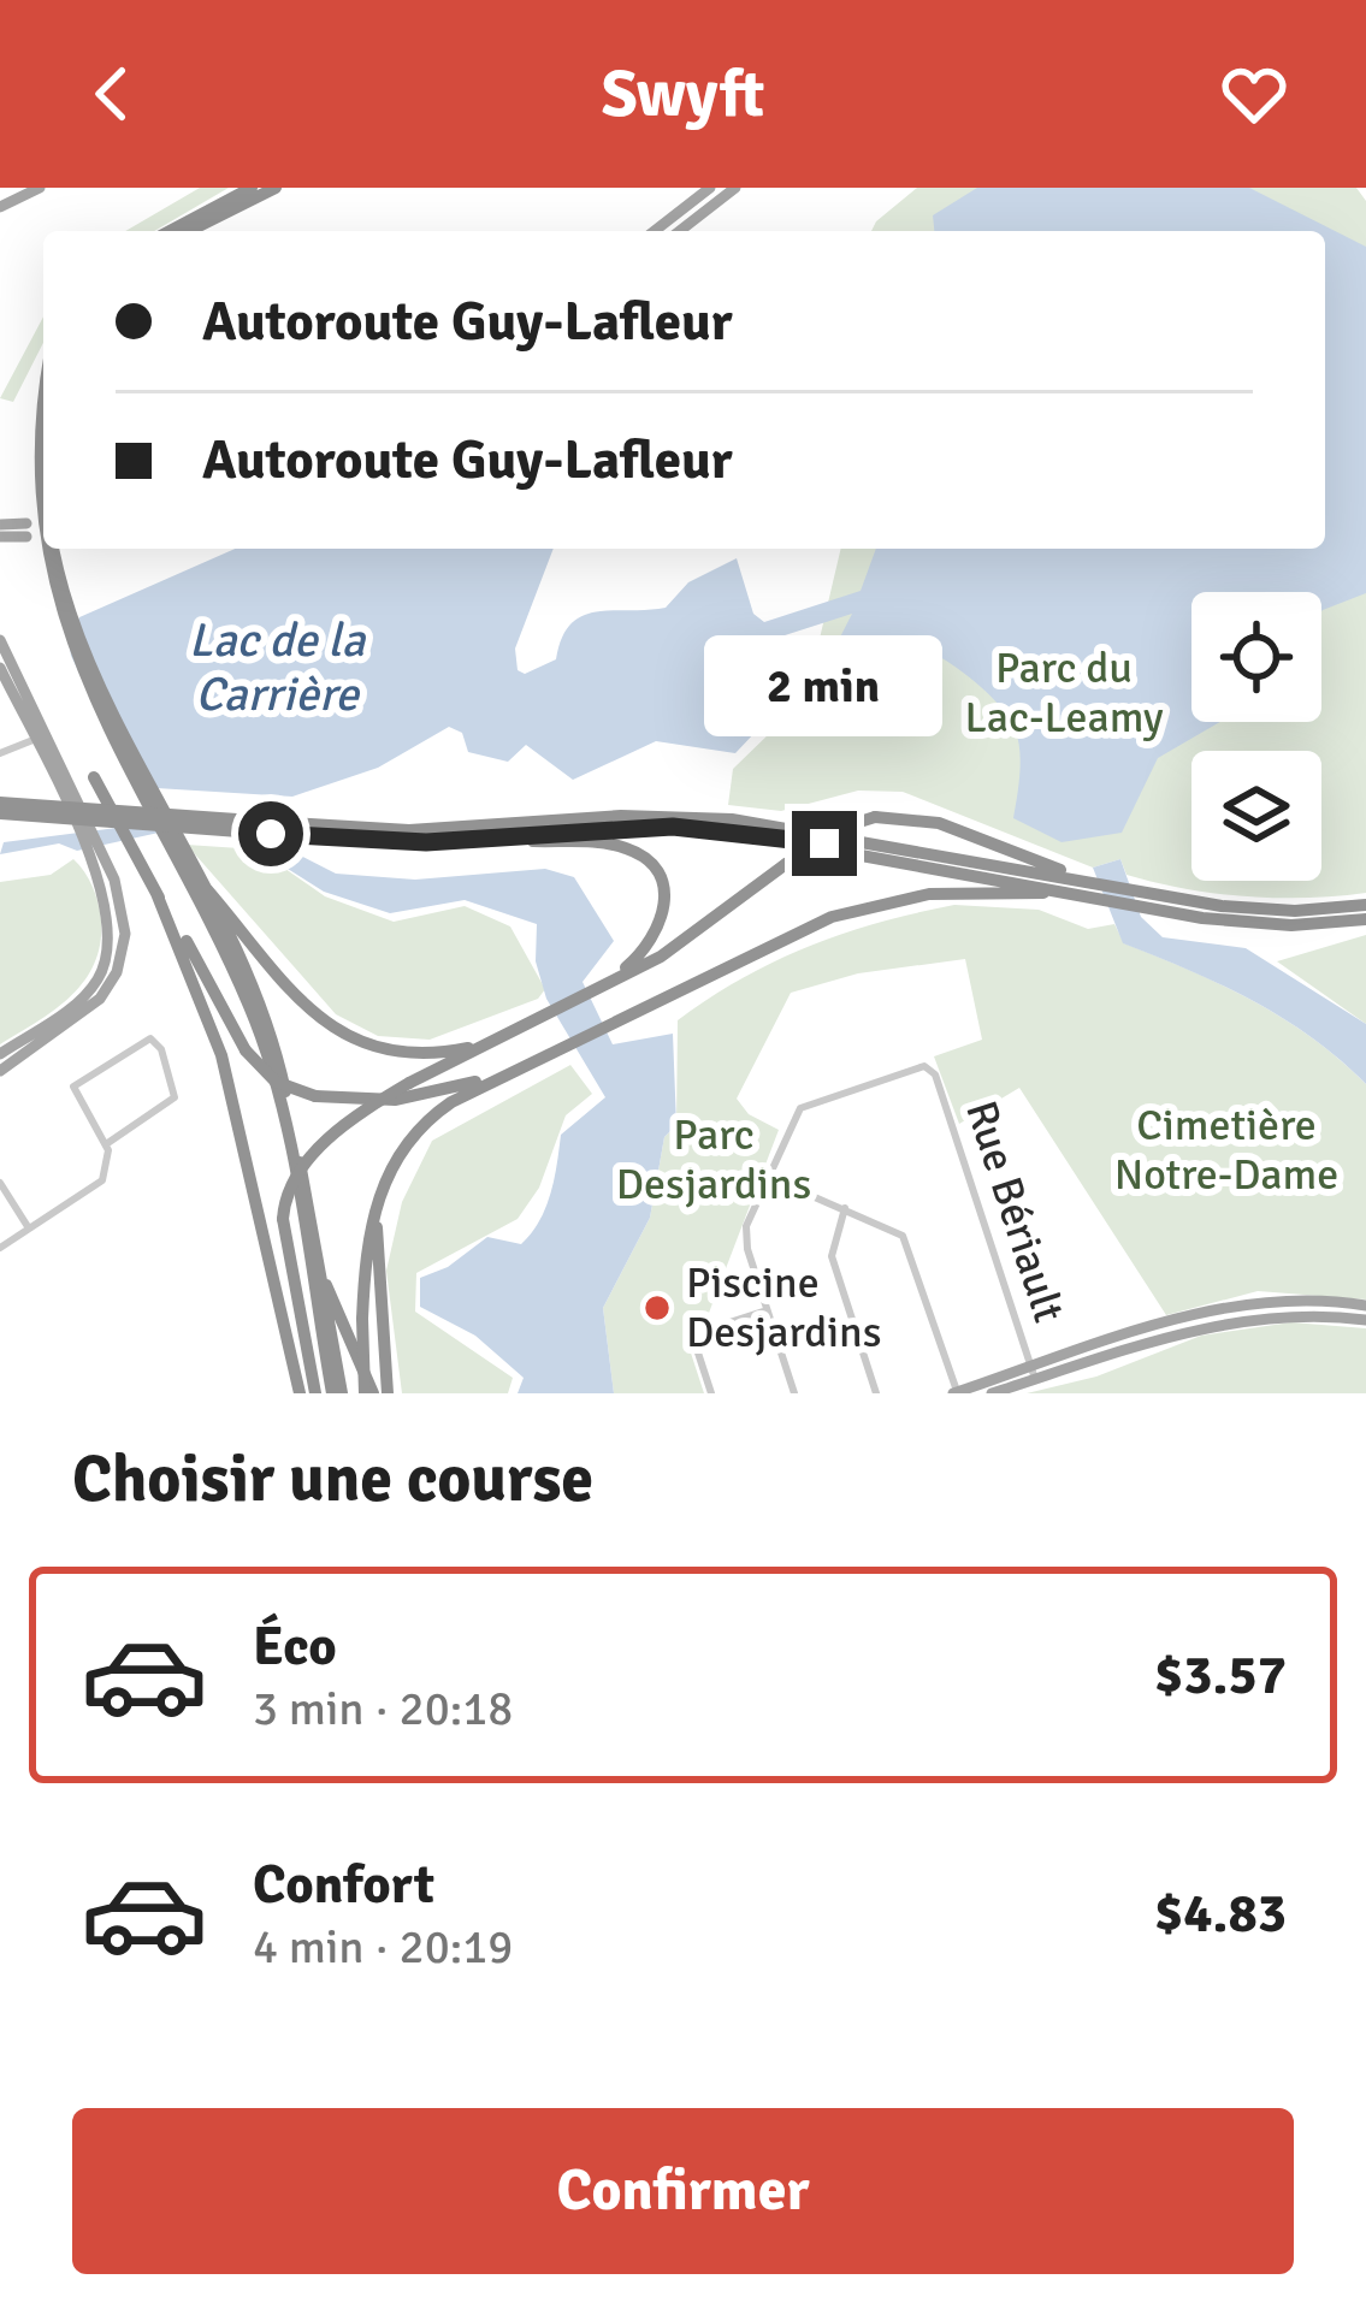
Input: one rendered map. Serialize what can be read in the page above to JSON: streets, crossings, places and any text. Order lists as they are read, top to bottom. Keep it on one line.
{"streets":{"street":["Rue Bériault"]},"water":["Lac de la Carrière"],"parks":["Parc du Lac-Leamy","Cimetière Notre-Dame","Parc Desjardins"],"places":["Piscine Desjardins"],"page":{"header":"Swyft","banner":["Autoroute Guy-Lafleur","Autoroute Guy-Lafleur"],"bubble":"2 min","heading":"Choisir une course","list":[{"name":"Éco","note":"3 min · 20:18","value":"$3.57"},{"name":"Confort","note":"4 min · 20:19","value":"$4.83"}],"buttons":"Confirmer"}}
